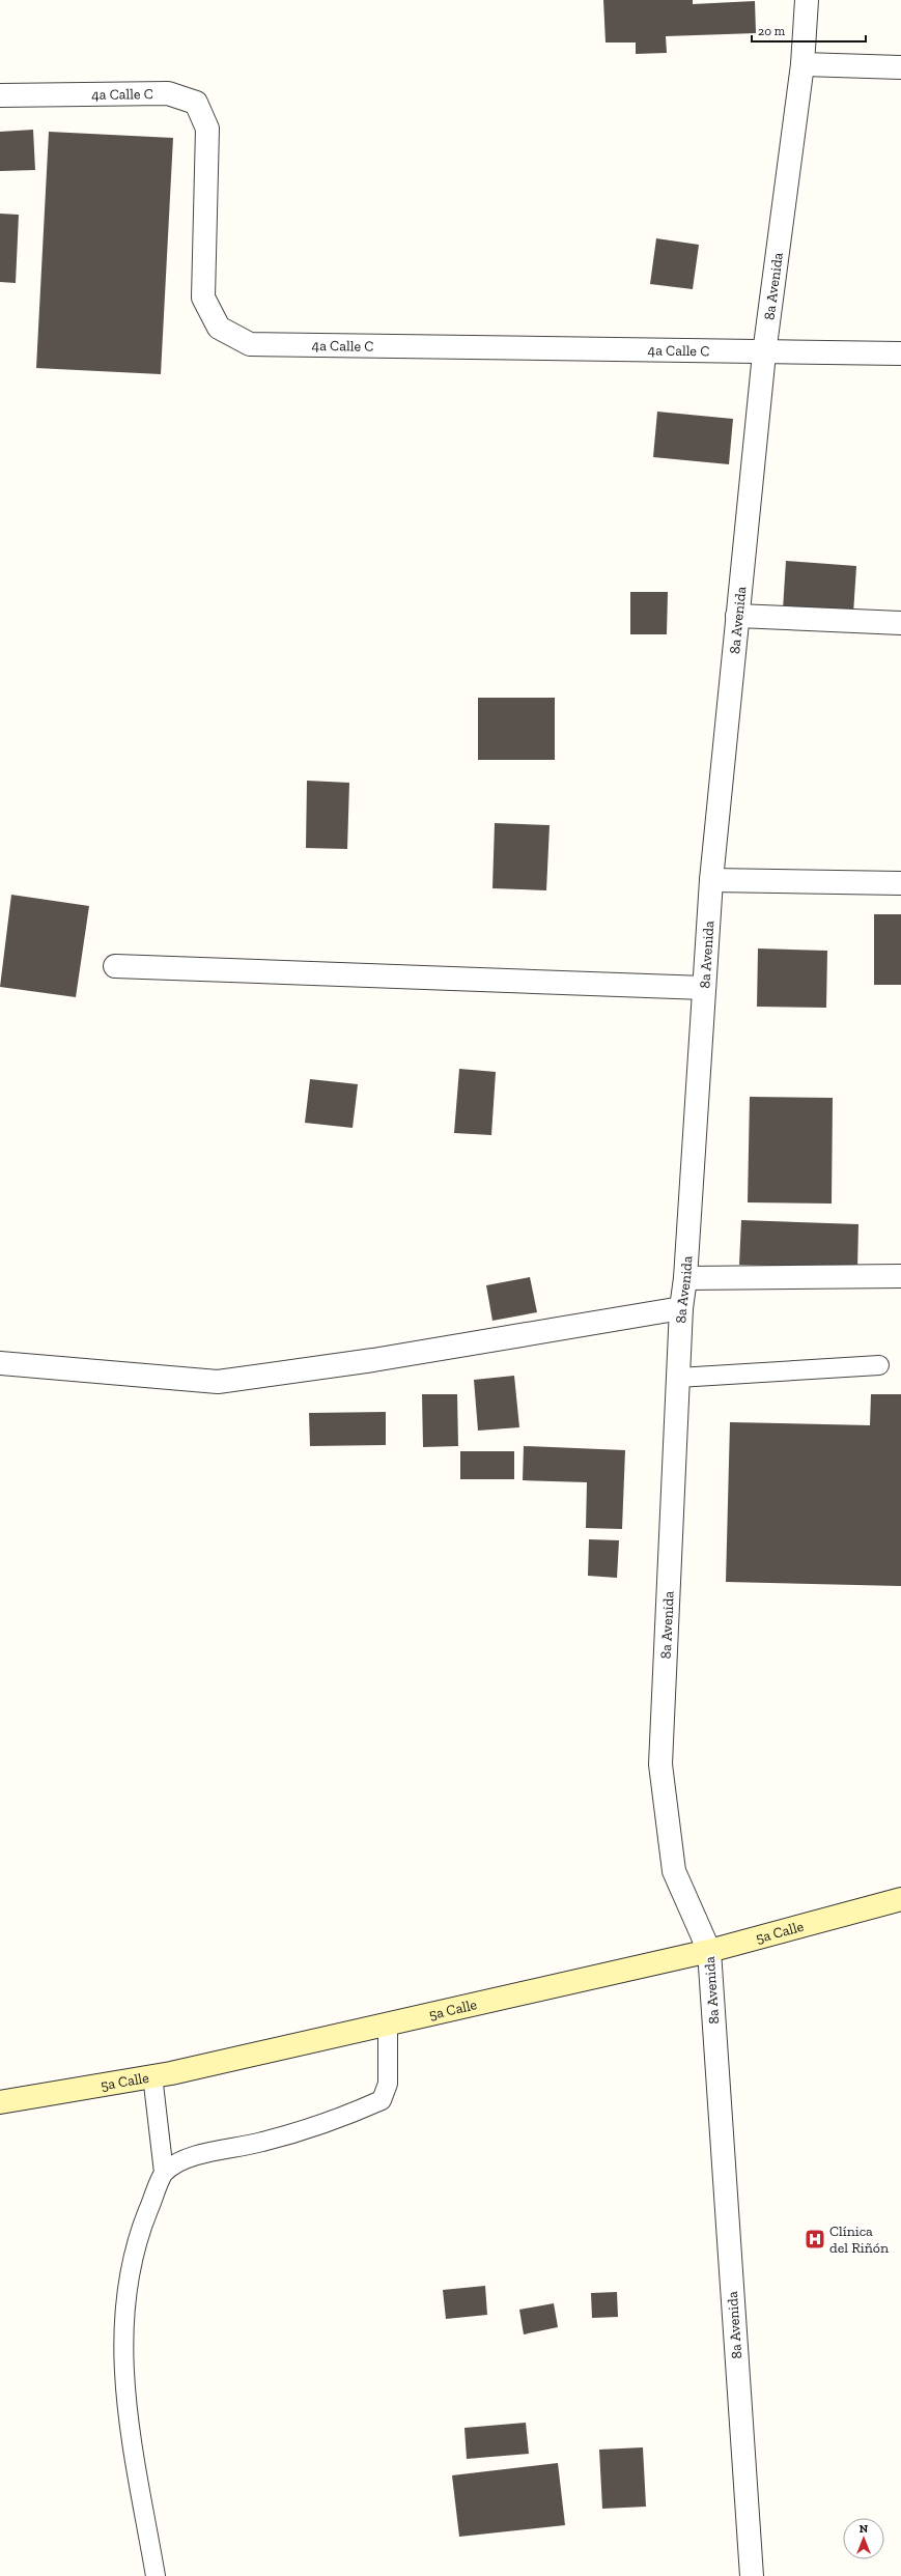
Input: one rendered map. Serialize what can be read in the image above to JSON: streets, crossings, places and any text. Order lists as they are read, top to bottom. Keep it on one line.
{"streets":{"main road":["5a Calle"],"street":["4a Calle C","8a Avenida"]},"crossings":[["4a Calle C","8a Avenida"],["8a Avenida","5a Calle"]],"places":{"hospital":["Clínica del Riñón"]},"scale_bar":"20 m","north":"top"}
